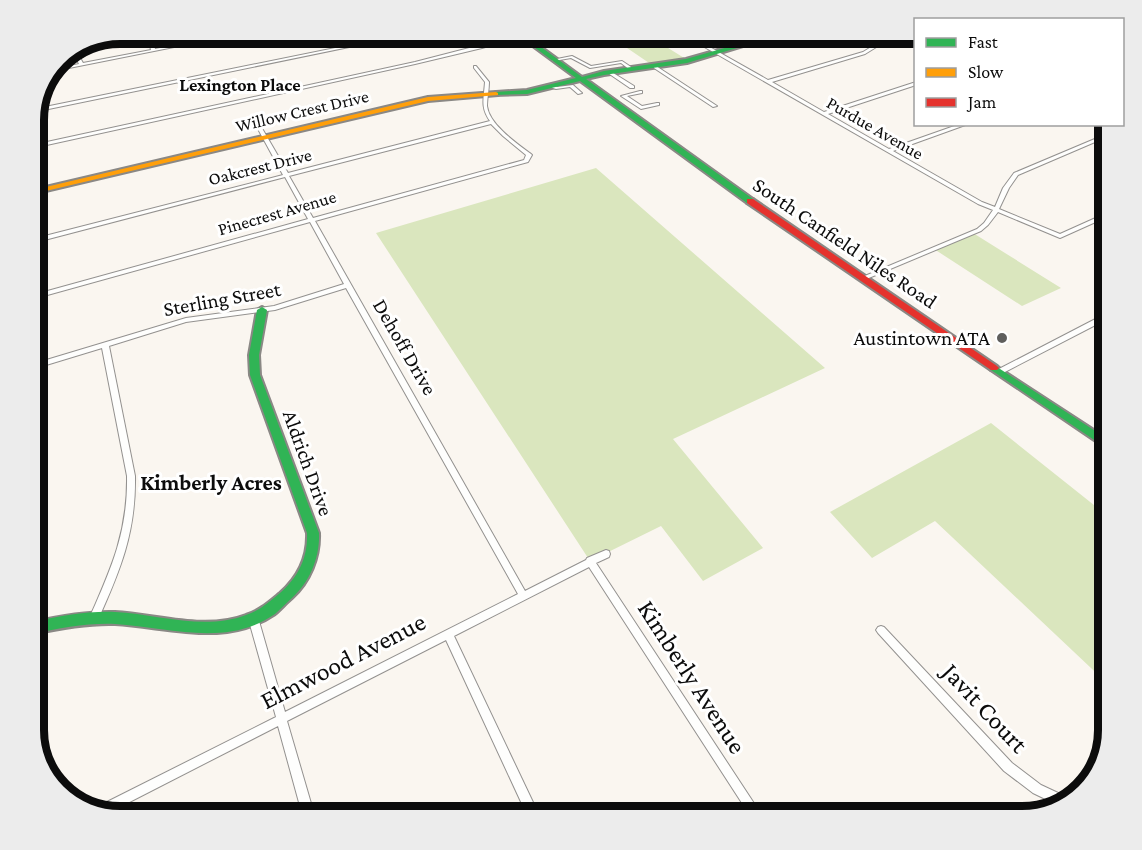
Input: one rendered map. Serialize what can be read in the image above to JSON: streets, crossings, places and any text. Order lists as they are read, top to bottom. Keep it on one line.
{"streets":{"street":["Willow Crest Drive","Purdue Avenue","Oakcrest Drive","Pinecrest Avenue","South Canfield Niles Road","Sterling Street","Dehoff Drive","Aldrich Drive","Elmwood Avenue","Kimberly Avenue","Javit Court"]},"crossings":[["Willow Crest Drive","Purdue Avenue"],["Willow Crest Drive","South Canfield Niles Road"],["Willow Crest Drive","Dehoff Drive"],["Oakcrest Drive","Pinecrest Avenue"],["Oakcrest Drive","Dehoff Drive"],["Pinecrest Avenue","Dehoff Drive"],["Sterling Street","Dehoff Drive"],["Sterling Street","Aldrich Drive"],["Dehoff Drive","Elmwood Avenue"],["Elmwood Avenue","Kimberly Avenue"]],"districts":["Lexington Place","Kimberly Acres"],"places":["Austintown ATA"],"legend":["Fast","Slow","Jam"]}
